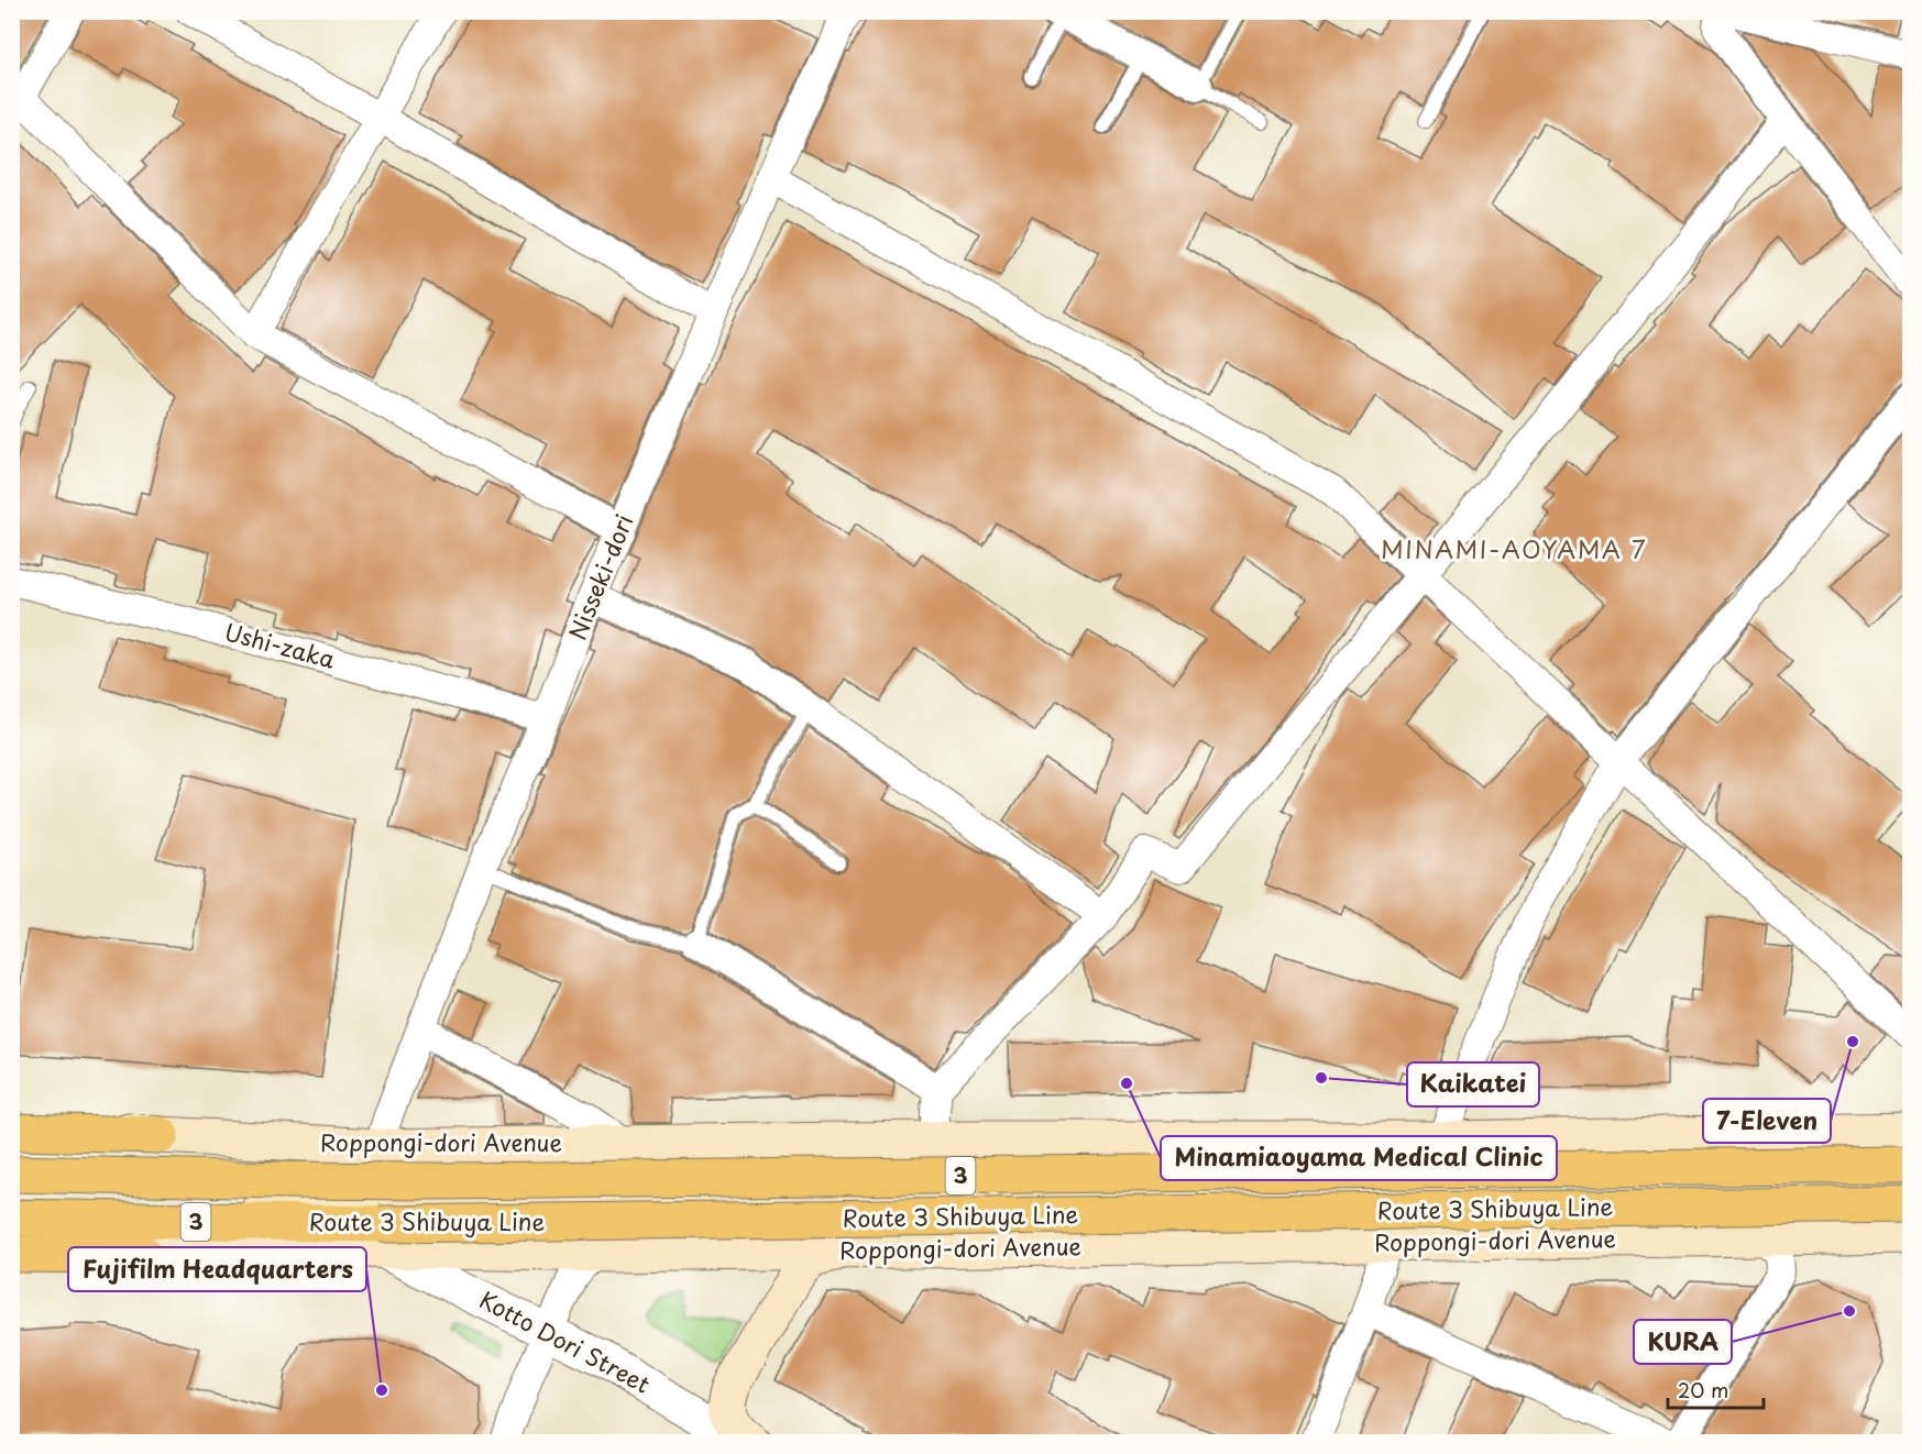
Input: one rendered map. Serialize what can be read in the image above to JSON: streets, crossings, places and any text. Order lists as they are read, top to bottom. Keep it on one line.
{"streets":{"highway":["3","Route 3 Shibuya Line"],"main road":["Roppongi-dori Avenue"],"street":["Nisseki-dori","Ushi-zaka","Kotto Dori Street"]},"crossings":[["Nisseki-dori","Ushi-zaka"],["Nisseki-dori","Roppongi-dori Avenue"],["Roppongi-dori Avenue","Kotto Dori Street"]],"districts":["MINAMI-AOYAMA 7"],"places":["7-Eleven","Kaikatei","Minamiaoyama Medical Clinic","KURA","Fujifilm Headquarters"],"scale_bar":"20 m"}
